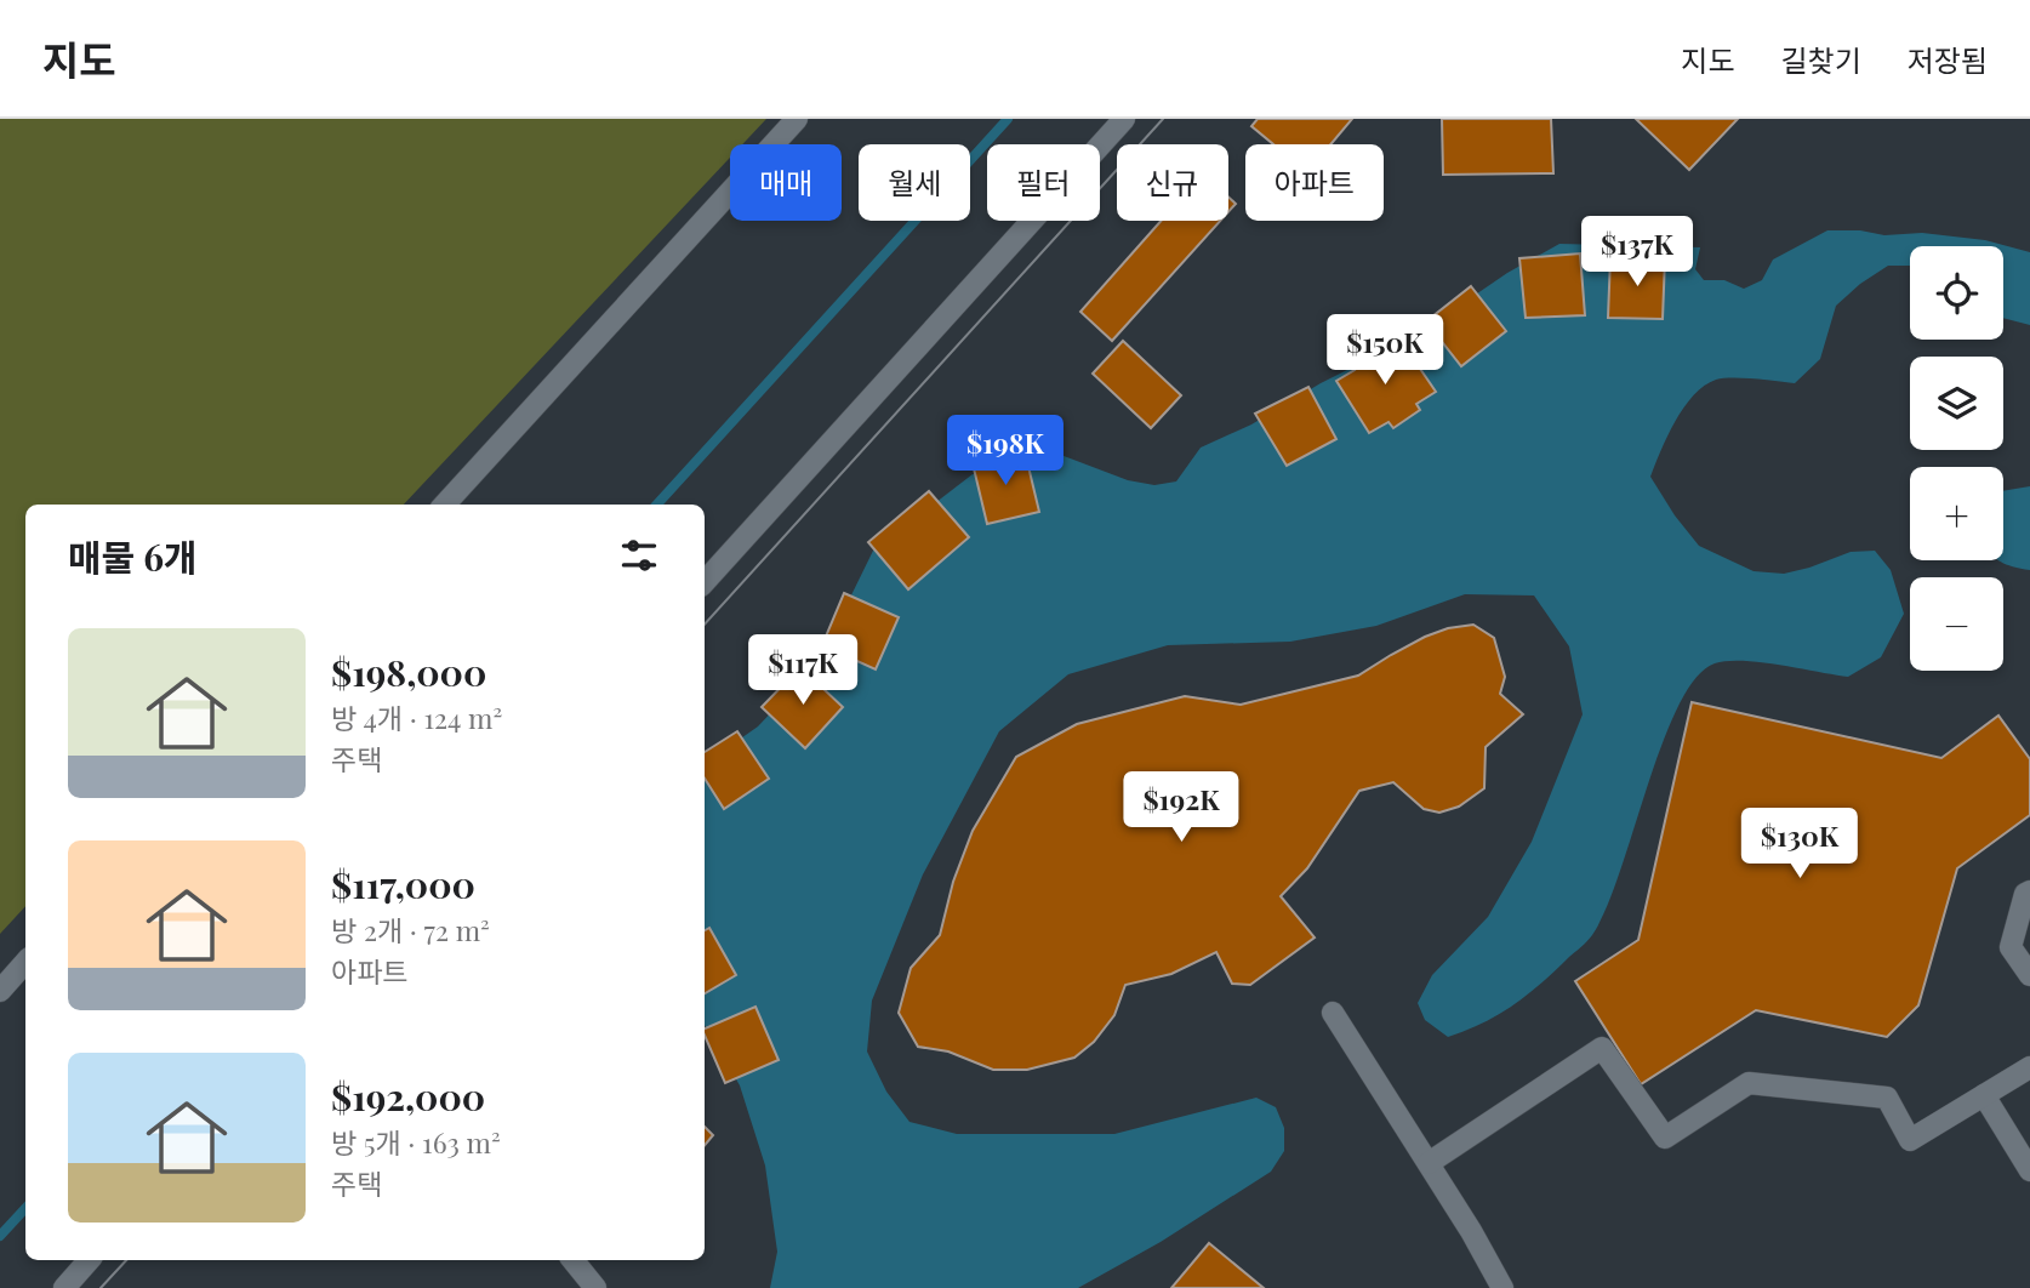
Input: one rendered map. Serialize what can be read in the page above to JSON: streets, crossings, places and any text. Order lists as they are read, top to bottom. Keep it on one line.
{"page":{"header":"지도","nav":["지도","길찾기","저장됨"],"chip":["매매","월세","필터","신규","아파트"],"price":["$137K","$150K","$198K","$117K","$192K","$130K"],"map_buttons":["+","−"],"heading":"매물 6개","list":[{"name":"$198,000","note":"방 4개 · 124 m² · 주택"},{"name":"$117,000","note":"방 2개 · 72 m² · 아파트"},{"name":"$192,000","note":"방 5개 · 163 m² · 주택"}]}}
